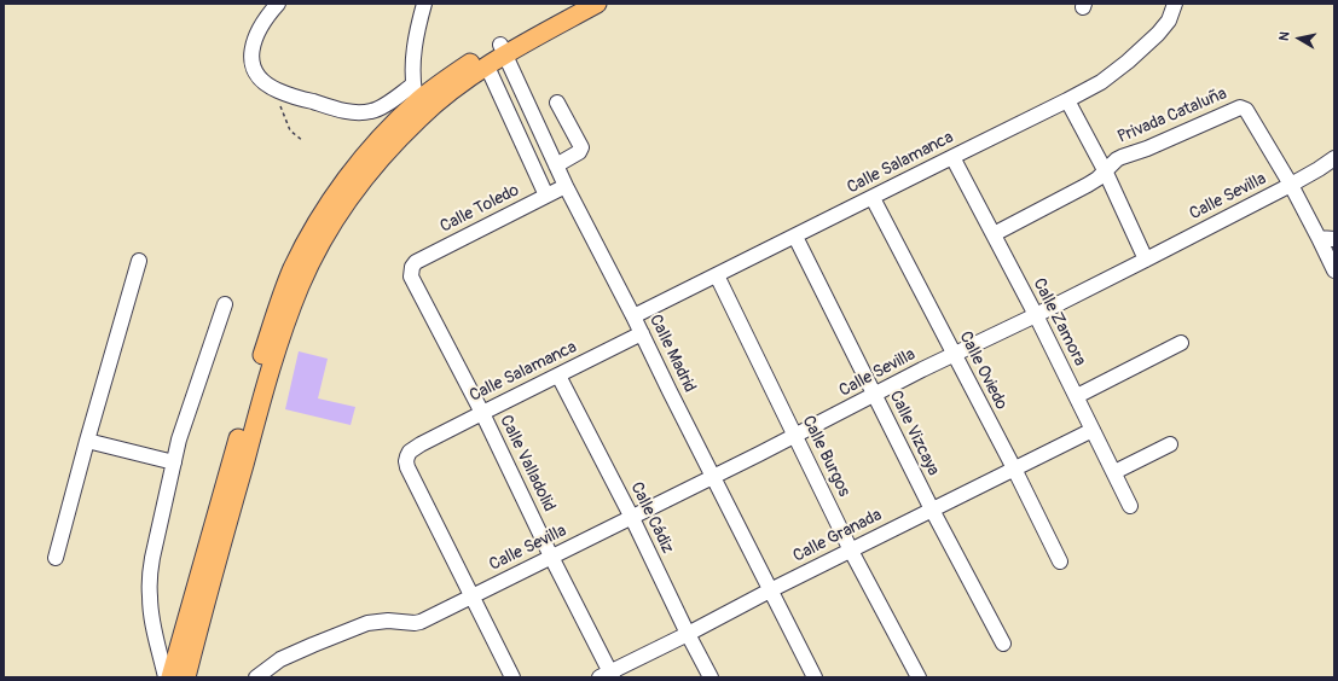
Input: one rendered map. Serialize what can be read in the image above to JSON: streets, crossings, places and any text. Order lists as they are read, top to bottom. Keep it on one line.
{"streets":{"street":["Privada Cataluña","Calle Salamanca","Calle Sevilla","Calle Toledo","Calle Zamora","Calle Madrid","Calle Oviedo","Calle Vizcaya","Calle Burgos","Calle Valladolid","Calle Cádiz","Calle Granada"]},"crossings":[["Privada Cataluña","Calle Sevilla"],["Privada Cataluña","Calle Zamora"],["Calle Salamanca","Calle Sevilla"],["Calle Salamanca","Calle Zamora"],["Calle Salamanca","Calle Madrid"],["Calle Salamanca","Calle Oviedo"],["Calle Salamanca","Calle Vizcaya"],["Calle Salamanca","Calle Burgos"],["Calle Salamanca","Calle Valladolid"],["Calle Salamanca","Calle Cádiz"],["Calle Sevilla","Calle Zamora"],["Calle Sevilla","Calle Madrid"],["Calle Sevilla","Calle Oviedo"],["Calle Sevilla","Calle Vizcaya"],["Calle Sevilla","Calle Burgos"],["Calle Sevilla","Calle Valladolid"],["Calle Sevilla","Calle Cádiz"],["Calle Toledo","Calle Madrid"],["Calle Toledo","Calle Valladolid"],["Calle Zamora","Calle Granada"],["Calle Madrid","Calle Granada"],["Calle Oviedo","Calle Granada"],["Calle Vizcaya","Calle Granada"],["Calle Burgos","Calle Granada"],["Calle Valladolid","Calle Granada"],["Calle Cádiz","Calle Granada"]],"north":"left"}
